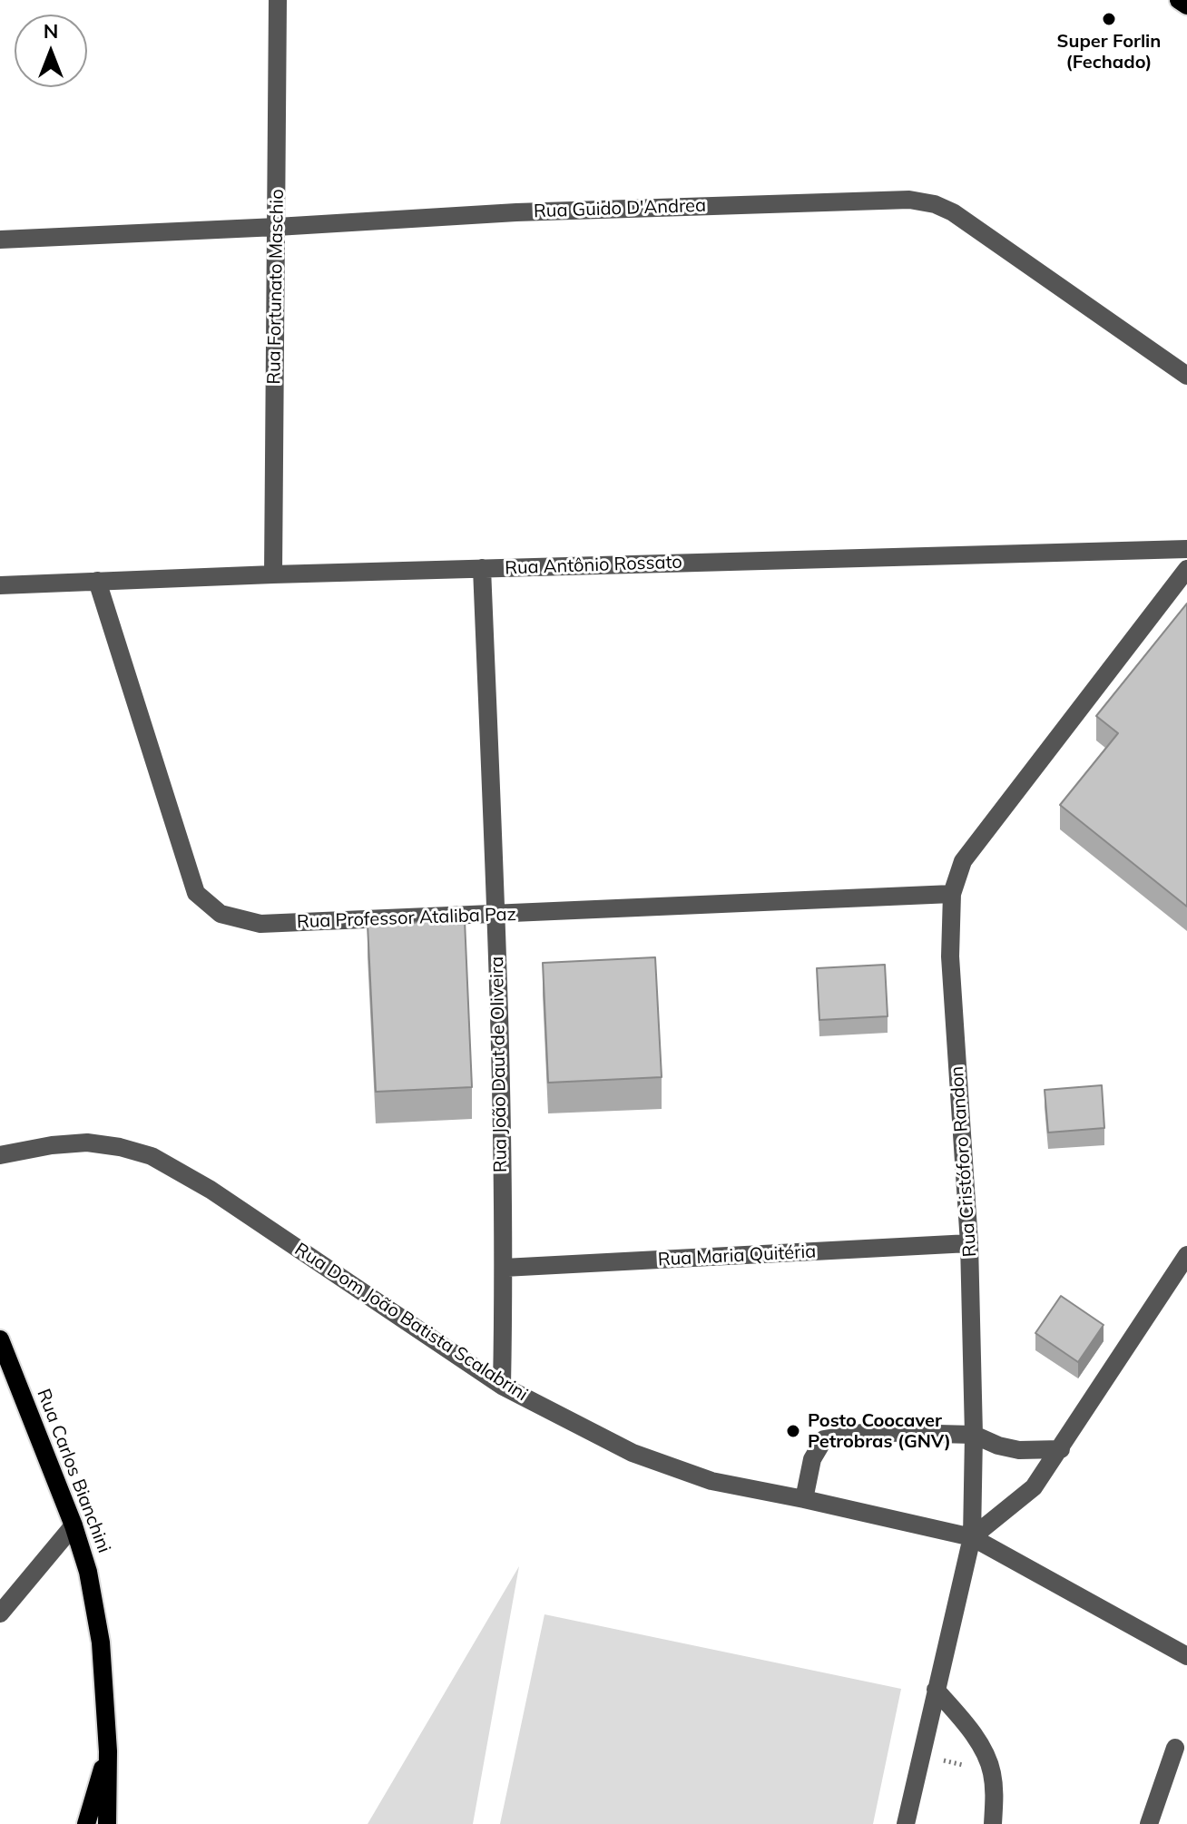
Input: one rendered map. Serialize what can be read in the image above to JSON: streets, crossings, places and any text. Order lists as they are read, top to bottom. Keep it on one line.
{"streets":{"main road":["Rua Carlos Bianchini"],"street":["Rua Guido D'Andrea","Rua Fortunato Maschio","Rua Antônio Rossato","Rua Professor Ataliba Paz","Rua João Daut de Oliveira","Rua Cristóforo Randon","Rua Maria Quitéria","Rua Dom João Batista Scalabrini"]},"crossings":[["Rua Guido D'Andrea","Rua Fortunato Maschio"],["Rua Fortunato Maschio","Rua Antônio Rossato"],["Rua Antônio Rossato","Rua Professor Ataliba Paz"],["Rua Antônio Rossato","Rua João Daut de Oliveira"],["Rua Professor Ataliba Paz","Rua João Daut de Oliveira"],["Rua Professor Ataliba Paz","Rua Cristóforo Randon"],["Rua João Daut de Oliveira","Rua Maria Quitéria"],["Rua João Daut de Oliveira","Rua Dom João Batista Scalabrini"],["Rua Cristóforo Randon","Rua Maria Quitéria"],["Rua Cristóforo Randon","Rua Dom João Batista Scalabrini"]],"places":["Super Forlin (Fechado)","Posto Coocaver Petrobras (GNV)"],"north":"top"}
